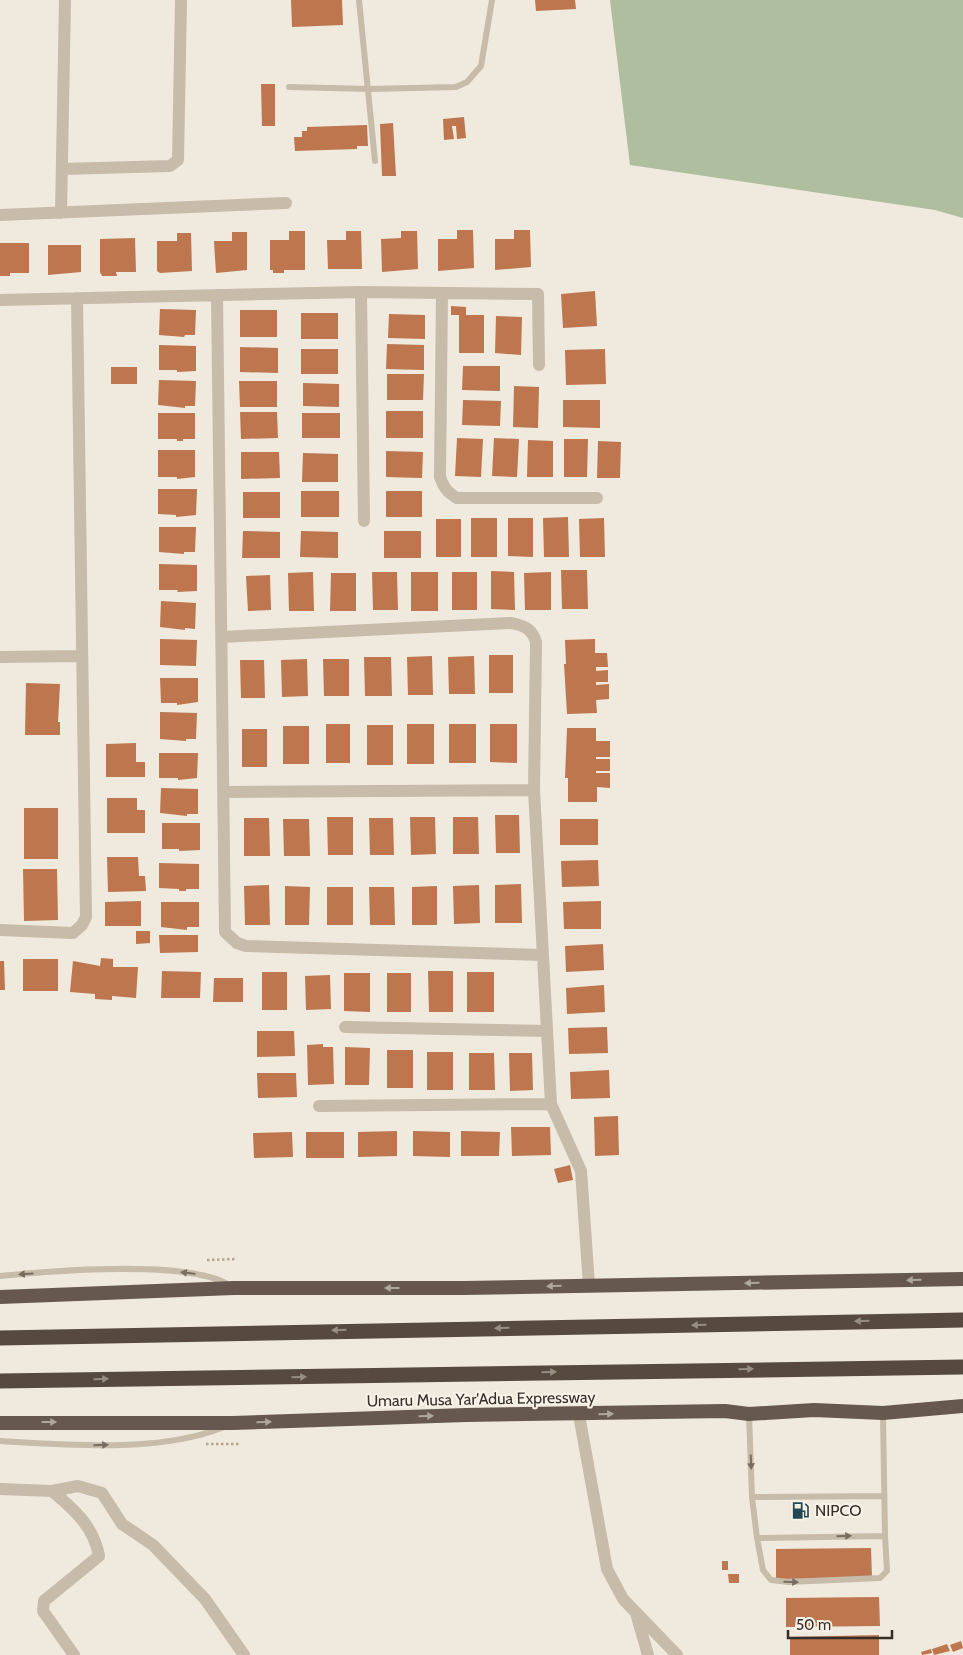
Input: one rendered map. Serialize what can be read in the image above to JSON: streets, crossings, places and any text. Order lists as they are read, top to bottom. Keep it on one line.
{"streets":{"highway":["Umaru Musa Yar'Adua Expressway"]},"places":{"fuel station":["NIPCO"]},"scale_bar":"50 m"}
